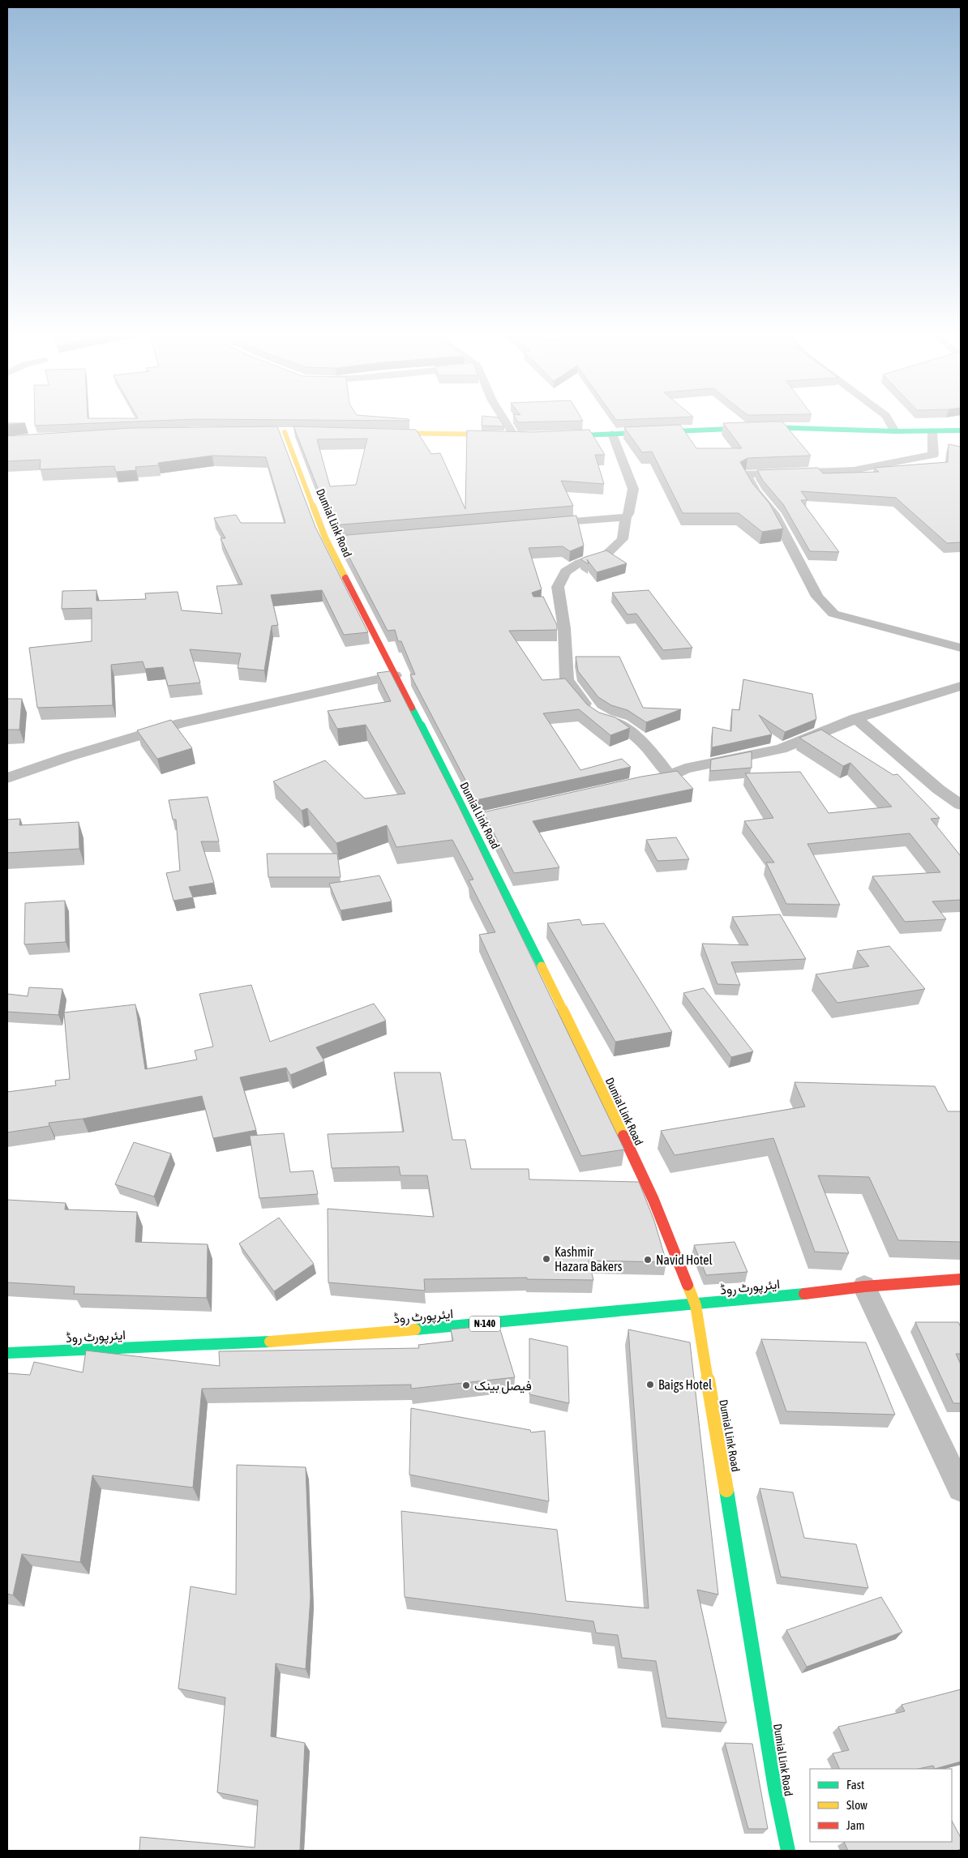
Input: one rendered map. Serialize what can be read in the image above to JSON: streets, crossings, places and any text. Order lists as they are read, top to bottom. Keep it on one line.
{"streets":{"main road":["Dumial Link Road","ایئرپورٹ روڈ","N-140"]},"crossings":[["Dumial Link Road","ایئرپورٹ روڈ"]],"places":["Kashmir Hazara Bakers","Navid Hotel","Baigs Hotel","فیصل بینک"],"legend":["Fast","Slow","Jam"]}
